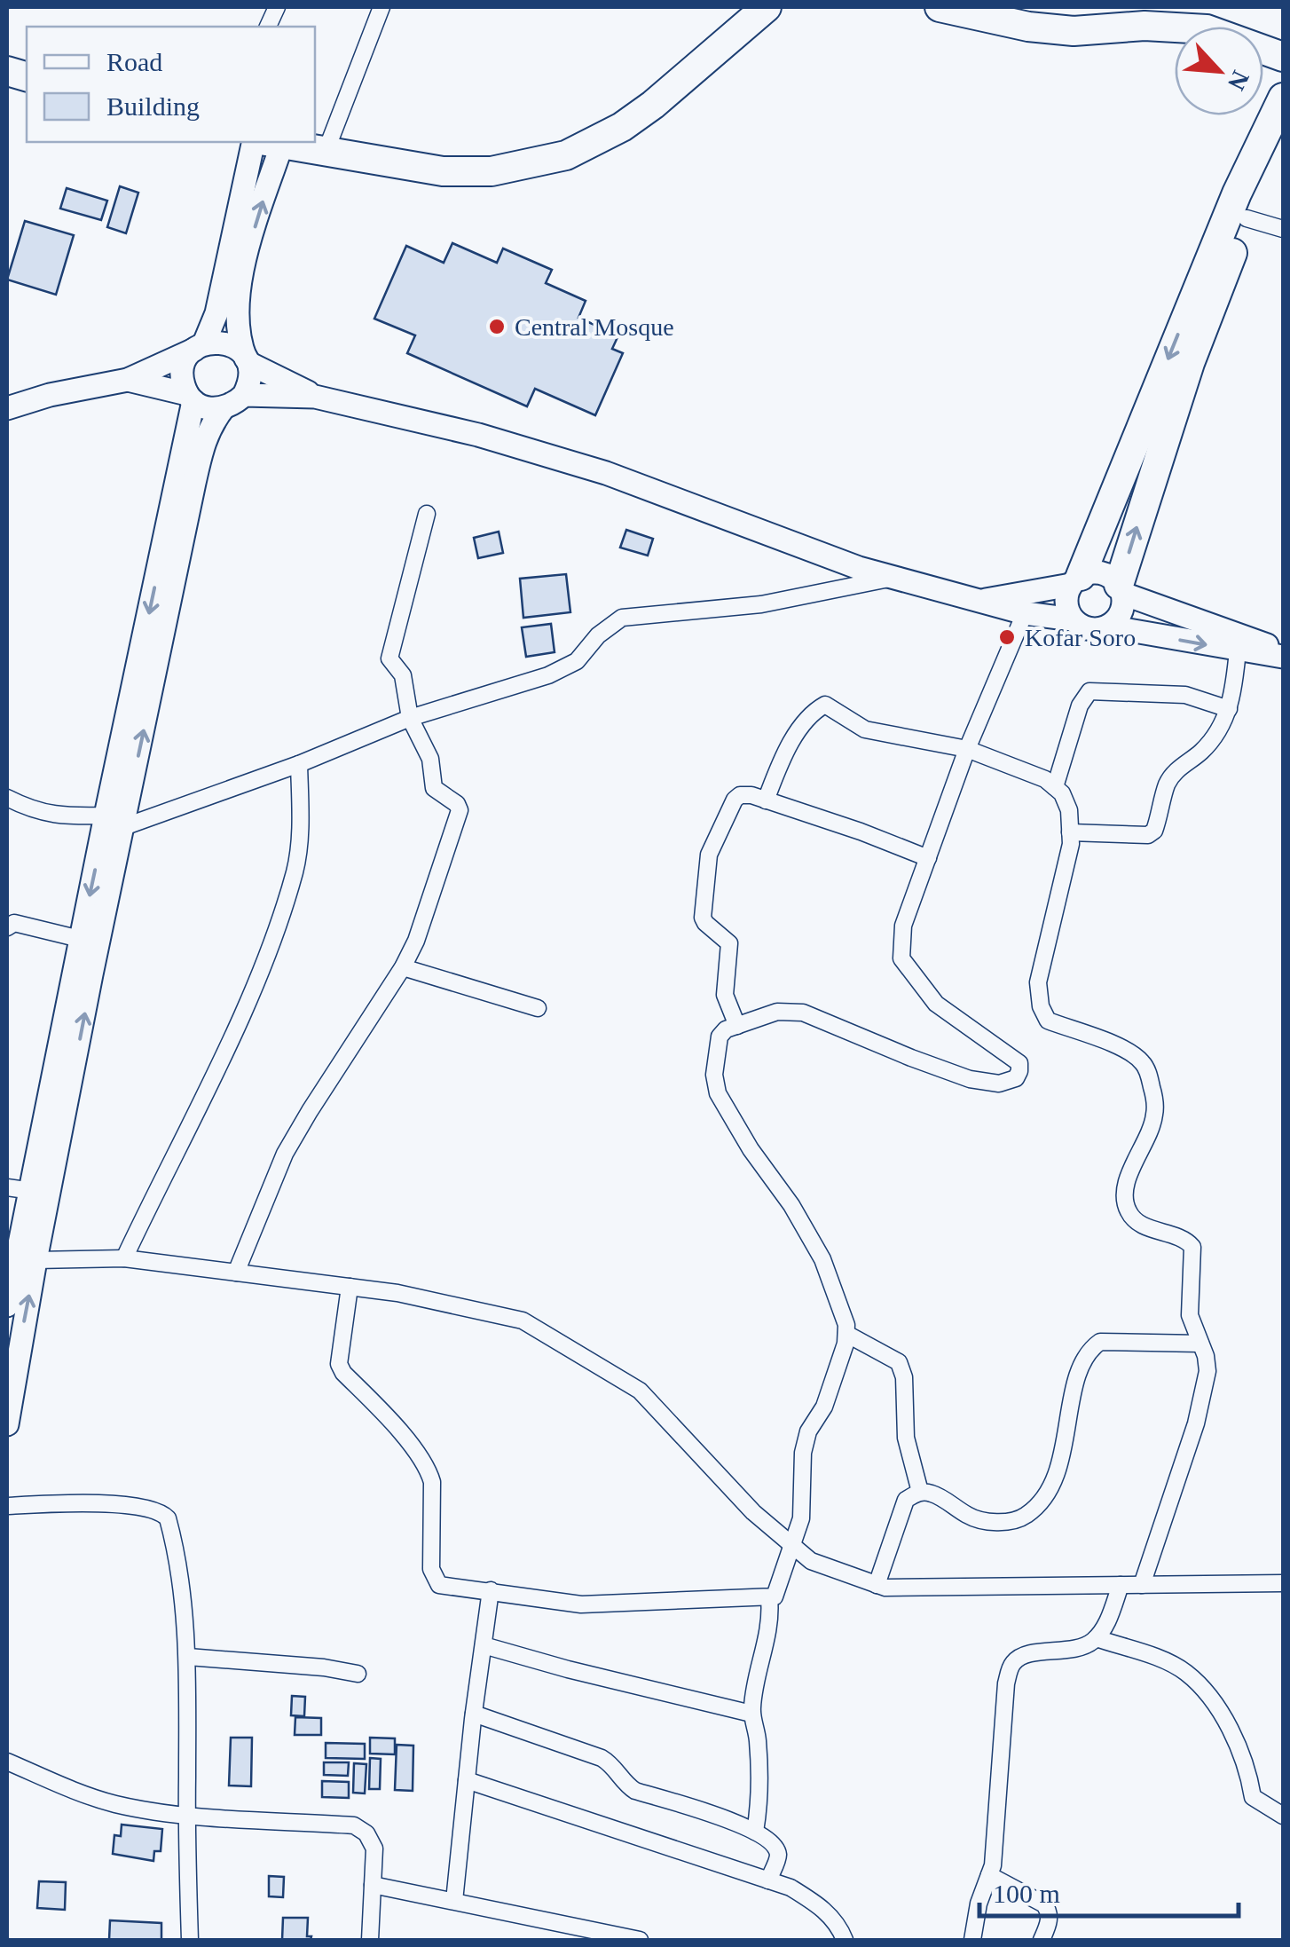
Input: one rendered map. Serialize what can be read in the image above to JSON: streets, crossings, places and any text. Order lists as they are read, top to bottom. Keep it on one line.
{"places":["Central Mosque","Kofar Soro"],"legend":["Road","Building"],"scale_bar":"100 m","north":"bottom right"}
